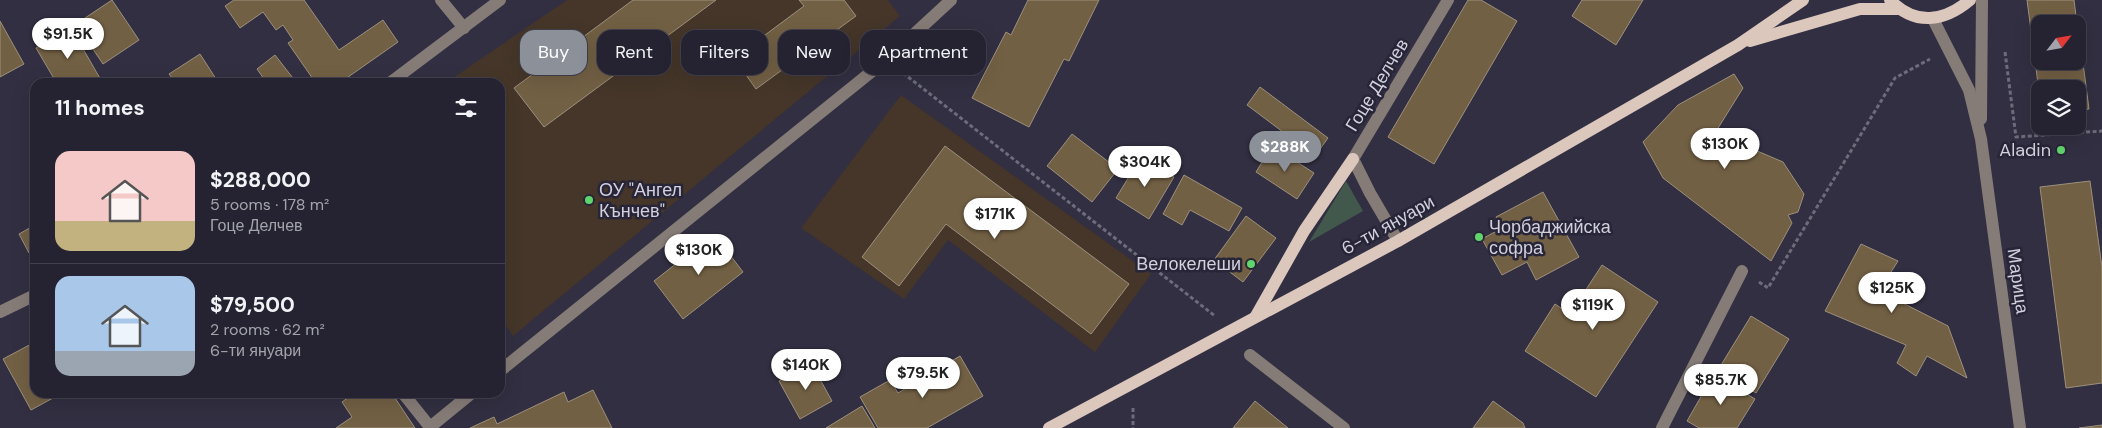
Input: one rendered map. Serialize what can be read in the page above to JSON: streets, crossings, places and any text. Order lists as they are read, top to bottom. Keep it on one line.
{"streets":{"main road":["6-ти януари"],"street":["Гоце Делчев","Марица"]},"crossings":[["Гоце Делчев","6-ти януари"]],"places":["Aladin","ОУ \"Ангел Кънчев\"","Чорбаджийска софра","Велокелеши"],"north":"top right","page":{"price":["$91.5K","$130K","$288K","$304K","$171K","$130K","$125K","$119K","$140K","$79.5K","$85.7K"],"chip":["Buy","Rent","Filters","New","Apartment"],"heading":"11 homes","list":[{"name":"$288,000","note":"5 rooms · 178 m² · Гоце Делчев"},{"name":"$79,500","note":"2 rooms · 62 m² · 6-ти януари"}]}}
